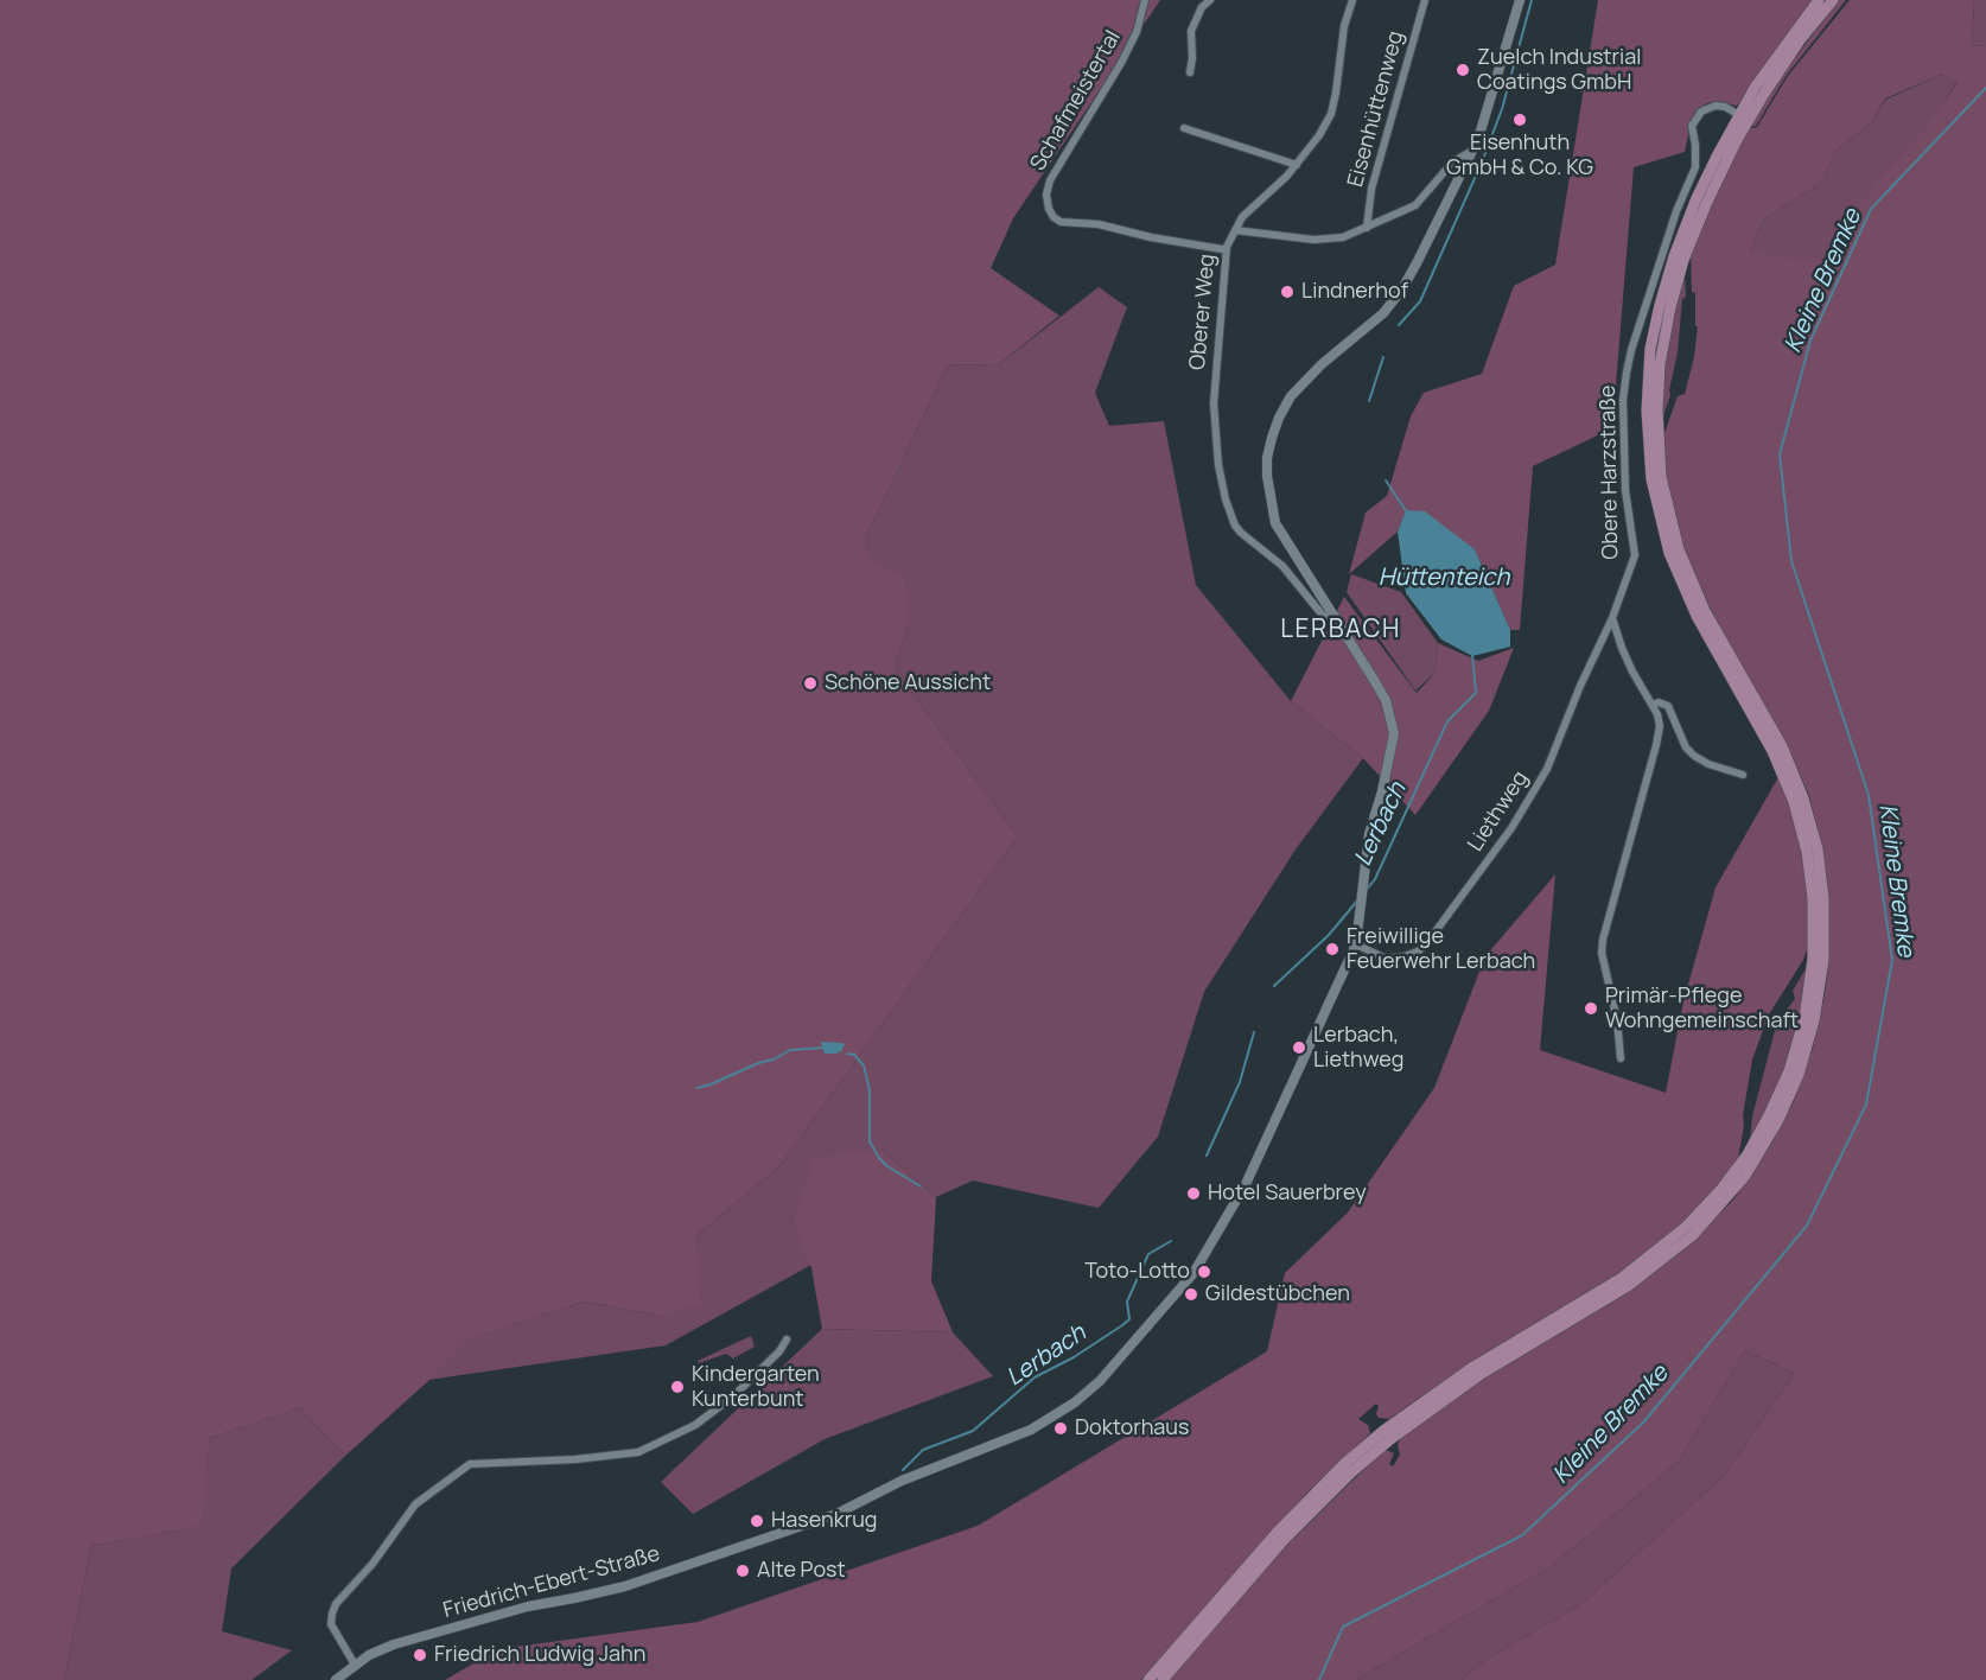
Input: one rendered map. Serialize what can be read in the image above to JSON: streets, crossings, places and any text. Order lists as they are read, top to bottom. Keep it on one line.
{"streets":{"street":["Schafmeistertal","Eisenhüttenweg","Oberer Weg","Obere Harzstraße","Liethweg","Friedrich-Ebert-Straße"]},"crossings":[["Oberer Weg","Friedrich-Ebert-Straße"],["Obere Harzstraße","Liethweg"],["Liethweg","Friedrich-Ebert-Straße"]],"districts":["LERBACH"],"water":["Kleine Bremke","Hüttenteich","Lerbach"],"places":["Zuelch Industrial Coatings GmbH","Eisenhuth GmbH & Co. KG","Lindnerhof","Schöne Aussicht","Freiwillige Feuerwehr Lerbach","Primär-Pflege Wohngemeinschaft","Lerbach, Liethweg","Hotel Sauerbrey","Toto-Lotto","Gildestübchen","Kindergarten Kunterbunt","Doktorhaus","Hasenkrug","Alte Post","Friedrich Ludwig Jahn"]}
